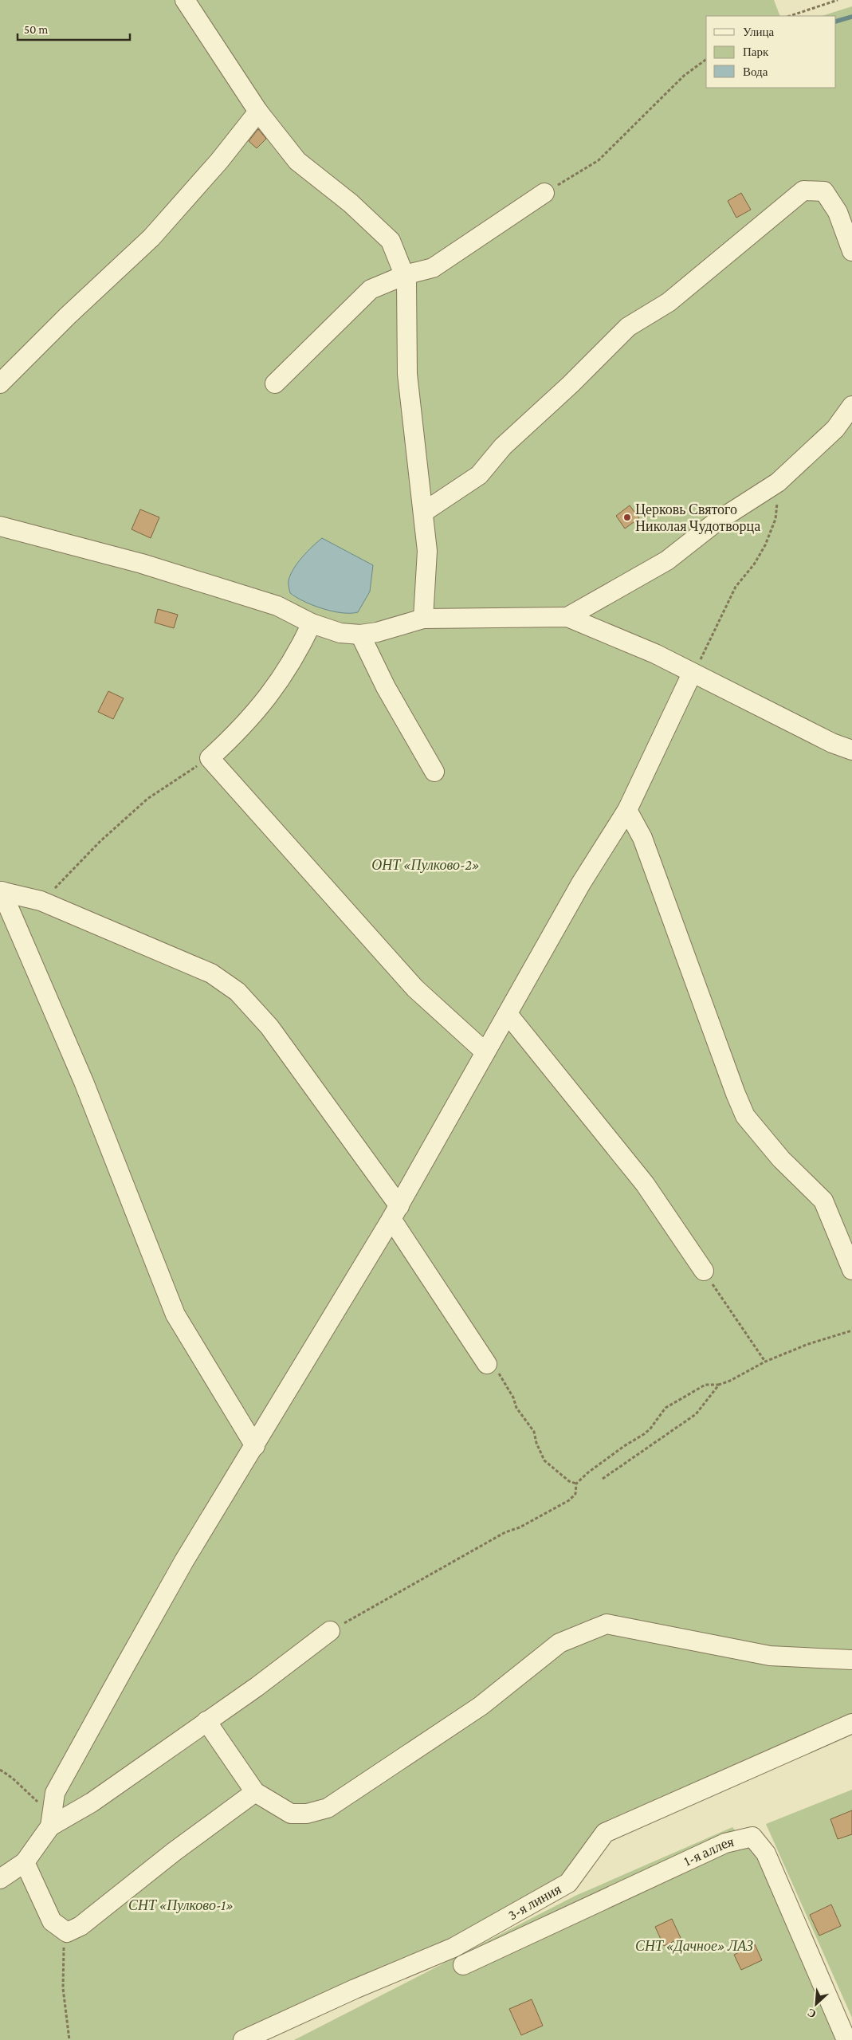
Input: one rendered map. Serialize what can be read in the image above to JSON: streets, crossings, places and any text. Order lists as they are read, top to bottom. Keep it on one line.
{"streets":{"street":["1-я аллея","3-я линия"]},"parks":["ОНТ «Пулково-2»","СНТ «Пулково-1»","СНТ «Дачное» ЛАЗ"],"places":["Церковь Святого Николая Чудотворца"],"legend":["Улица","Парк","Вода"],"scale_bar":"50 m","north":"bottom left"}
